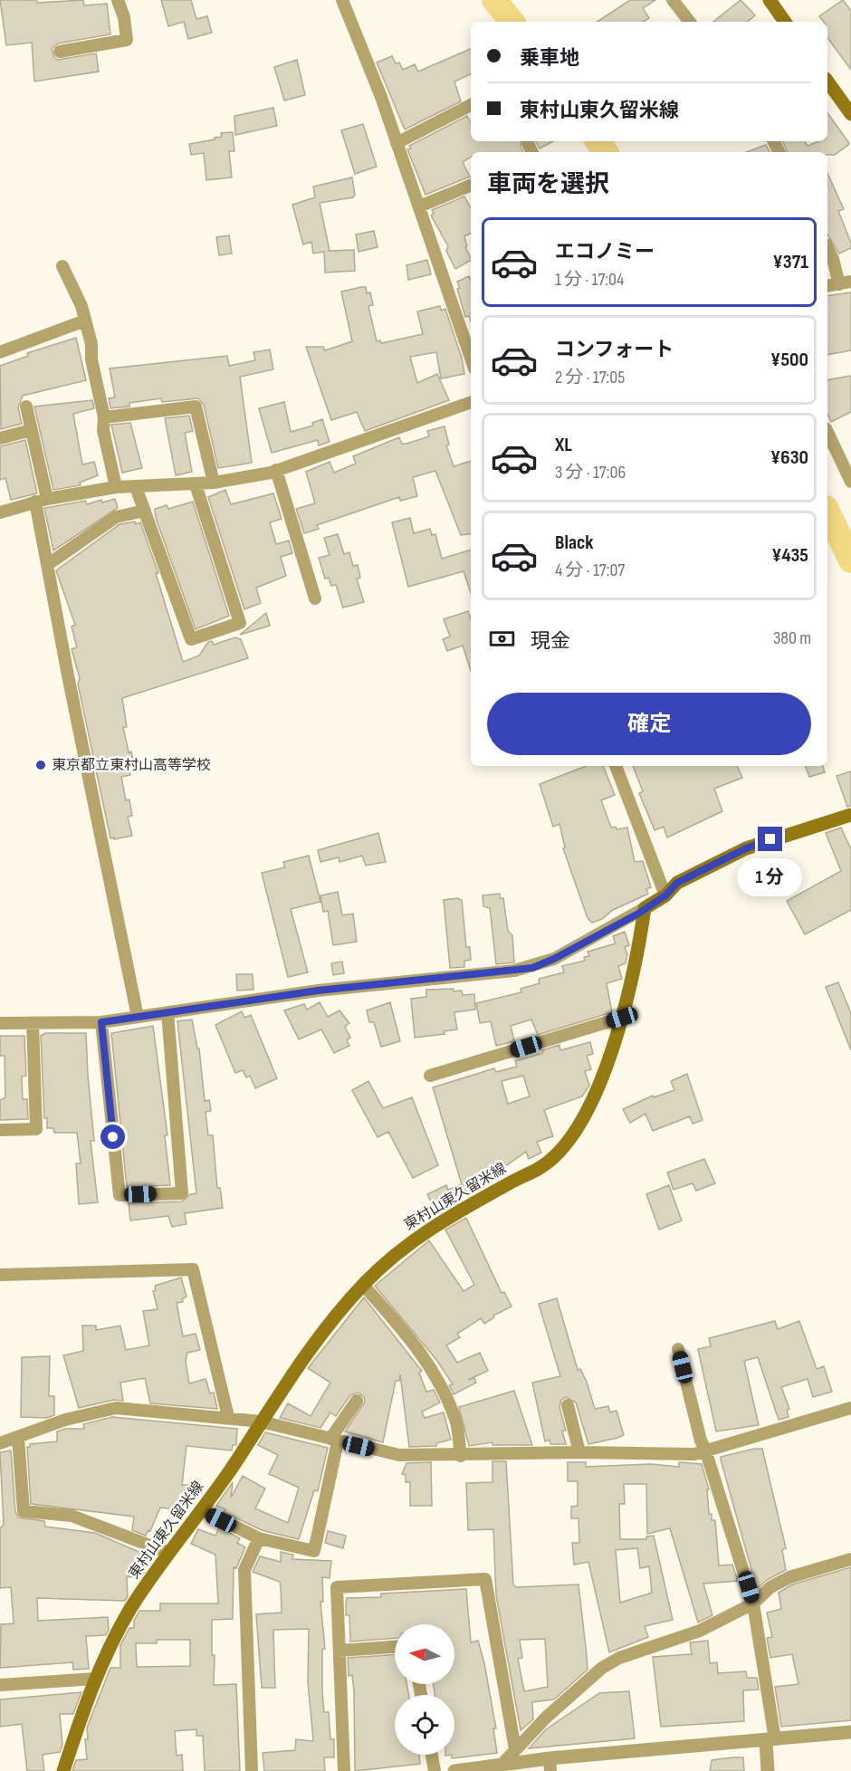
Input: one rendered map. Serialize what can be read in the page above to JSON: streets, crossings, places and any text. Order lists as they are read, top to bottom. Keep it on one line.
{"streets":{"main road":["東村山東久留米線"]},"places":["東京都立東村山高等学校"],"north":"left","page":{"banner":["乗車地","東村山東久留米線"],"heading":"車両を選択","list":[{"name":"エコノミー","note":"1 分 · 17:04","value":"¥371"},{"name":"コンフォート","note":"2 分 · 17:05","value":"¥500"},{"name":"XL","note":"3 分 · 17:06","value":"¥630"},{"name":"Black","note":"4 分 · 17:07","value":"¥435"}],"pay":["現金","380 m"],"buttons":"確定","bubble":"1 分"}}
